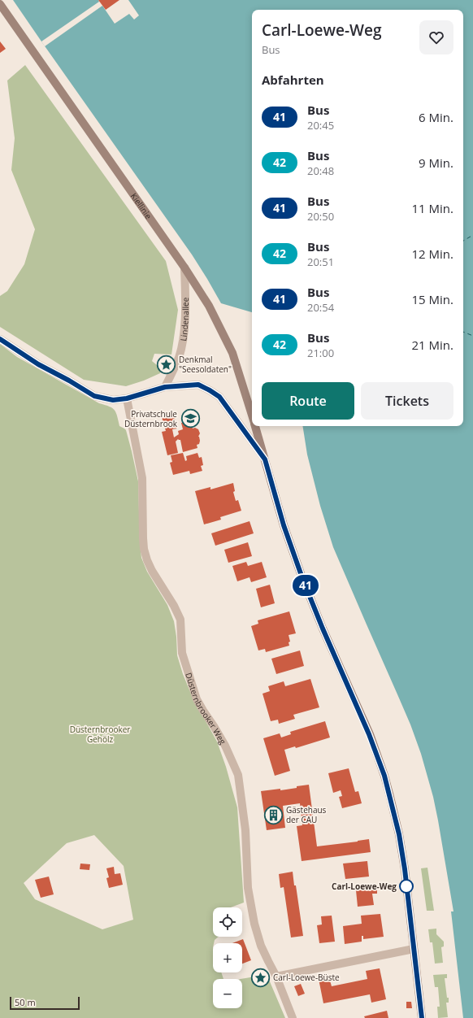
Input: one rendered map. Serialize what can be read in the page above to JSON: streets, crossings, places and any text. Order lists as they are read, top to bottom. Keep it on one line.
{"streets":{"street":["Kiellinie","Lindenallee","Düsternbrooker Weg"]},"crossings":[["Kiellinie","Lindenallee"]],"parks":["Düsternbrooker Gehölz"],"places":{"place":["Denkmal \"Seesoldaten\"","Carl-Loewe-Büste"],"school or university":["Privatschule Düsternbrook"],"building":["Gästehaus der CAU"],"other":["Carl-Loewe-Weg"]},"lines":["bus line 41"],"scale_bar":"50 m","page":{"on_map":"41","heading":[["Carl-Loewe-Weg","Bus"],"Abfahrten"],"list":[{"mark":"41","name":"Bus","note":"20:45","value":"6 Min."},{"mark":"42","name":"Bus","note":"20:48","value":"9 Min."},{"mark":"41","name":"Bus","note":"20:50","value":"11 Min."},{"mark":"42","name":"Bus","note":"20:51","value":"12 Min."},{"mark":"41","name":"Bus","note":"20:54","value":"15 Min."},{"mark":"42","name":"Bus","note":"21:00","value":"21 Min."}],"buttons":["Route","Tickets"],"map_buttons":["+","−"],"scale":"50 m"}}
